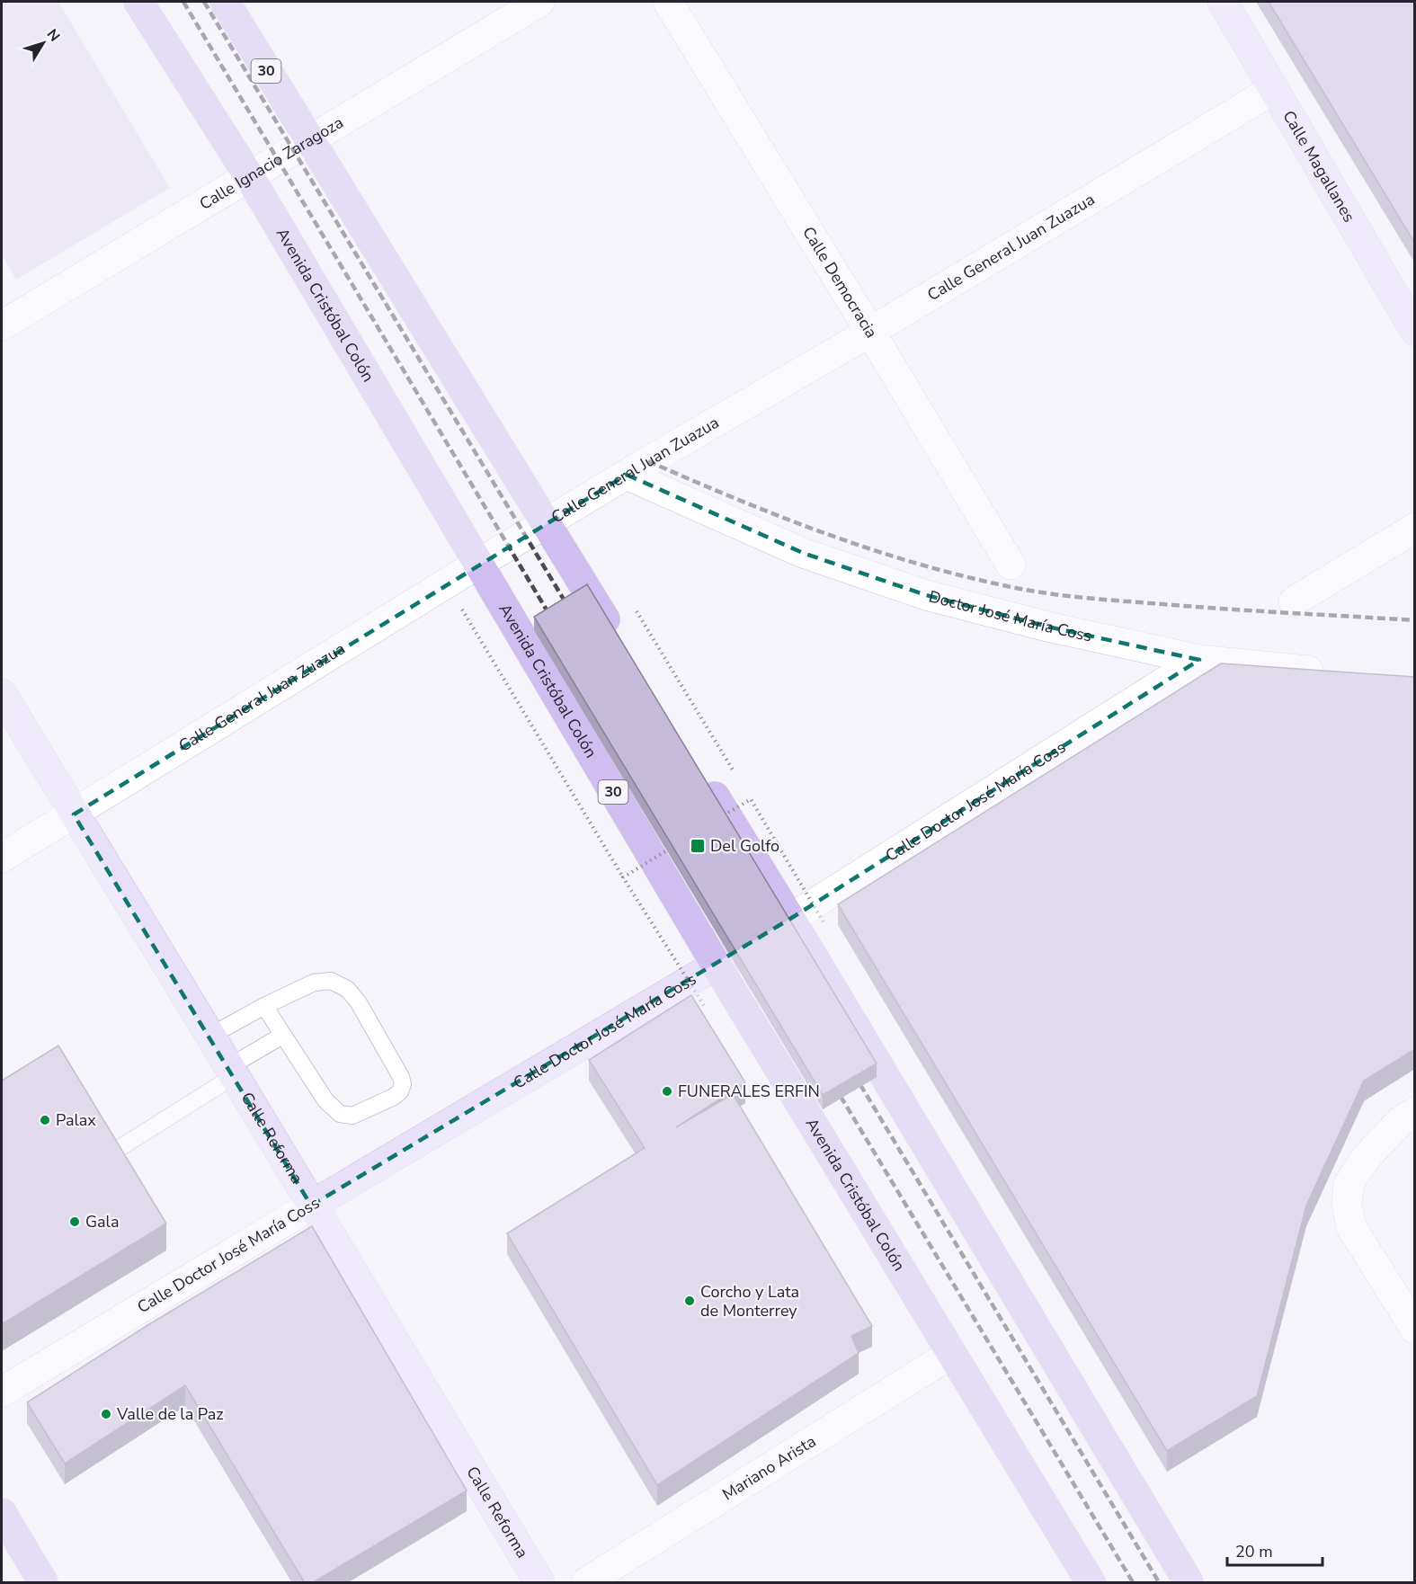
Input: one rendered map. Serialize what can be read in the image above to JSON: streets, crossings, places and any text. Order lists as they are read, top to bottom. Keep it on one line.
{"streets":{"main road":["30","Avenida Cristóbal Colón"],"street":["Calle Ignacio Zaragoza","Calle Magallanes","Calle General Juan Zuazua","Calle Democracia","Doctor José María Coss","Calle Doctor José María Coss","Calle Reforma","Mariano Arista"]},"crossings":[["30","Calle Ignacio Zaragoza"],["30","Calle General Juan Zuazua"],["Calle Ignacio Zaragoza","Avenida Cristóbal Colón"],["Calle Magallanes","Calle General Juan Zuazua"],["Calle General Juan Zuazua","Calle Democracia"],["Calle General Juan Zuazua","Avenida Cristóbal Colón"],["Calle General Juan Zuazua","Doctor José María Coss"],["Calle General Juan Zuazua","Calle Reforma"],["Avenida Cristóbal Colón","Calle Doctor José María Coss"],["Avenida Cristóbal Colón","Mariano Arista"],["Doctor José María Coss","Calle Doctor José María Coss"],["Calle Doctor José María Coss","Calle Reforma"]],"places":{"transit":["Del Golfo"],"other":["FUNERALES ERFIN","Palax","Gala","Corcho y Lata de Monterrey","Valle de la Paz"]},"scale_bar":"20 m","north":"top right"}
